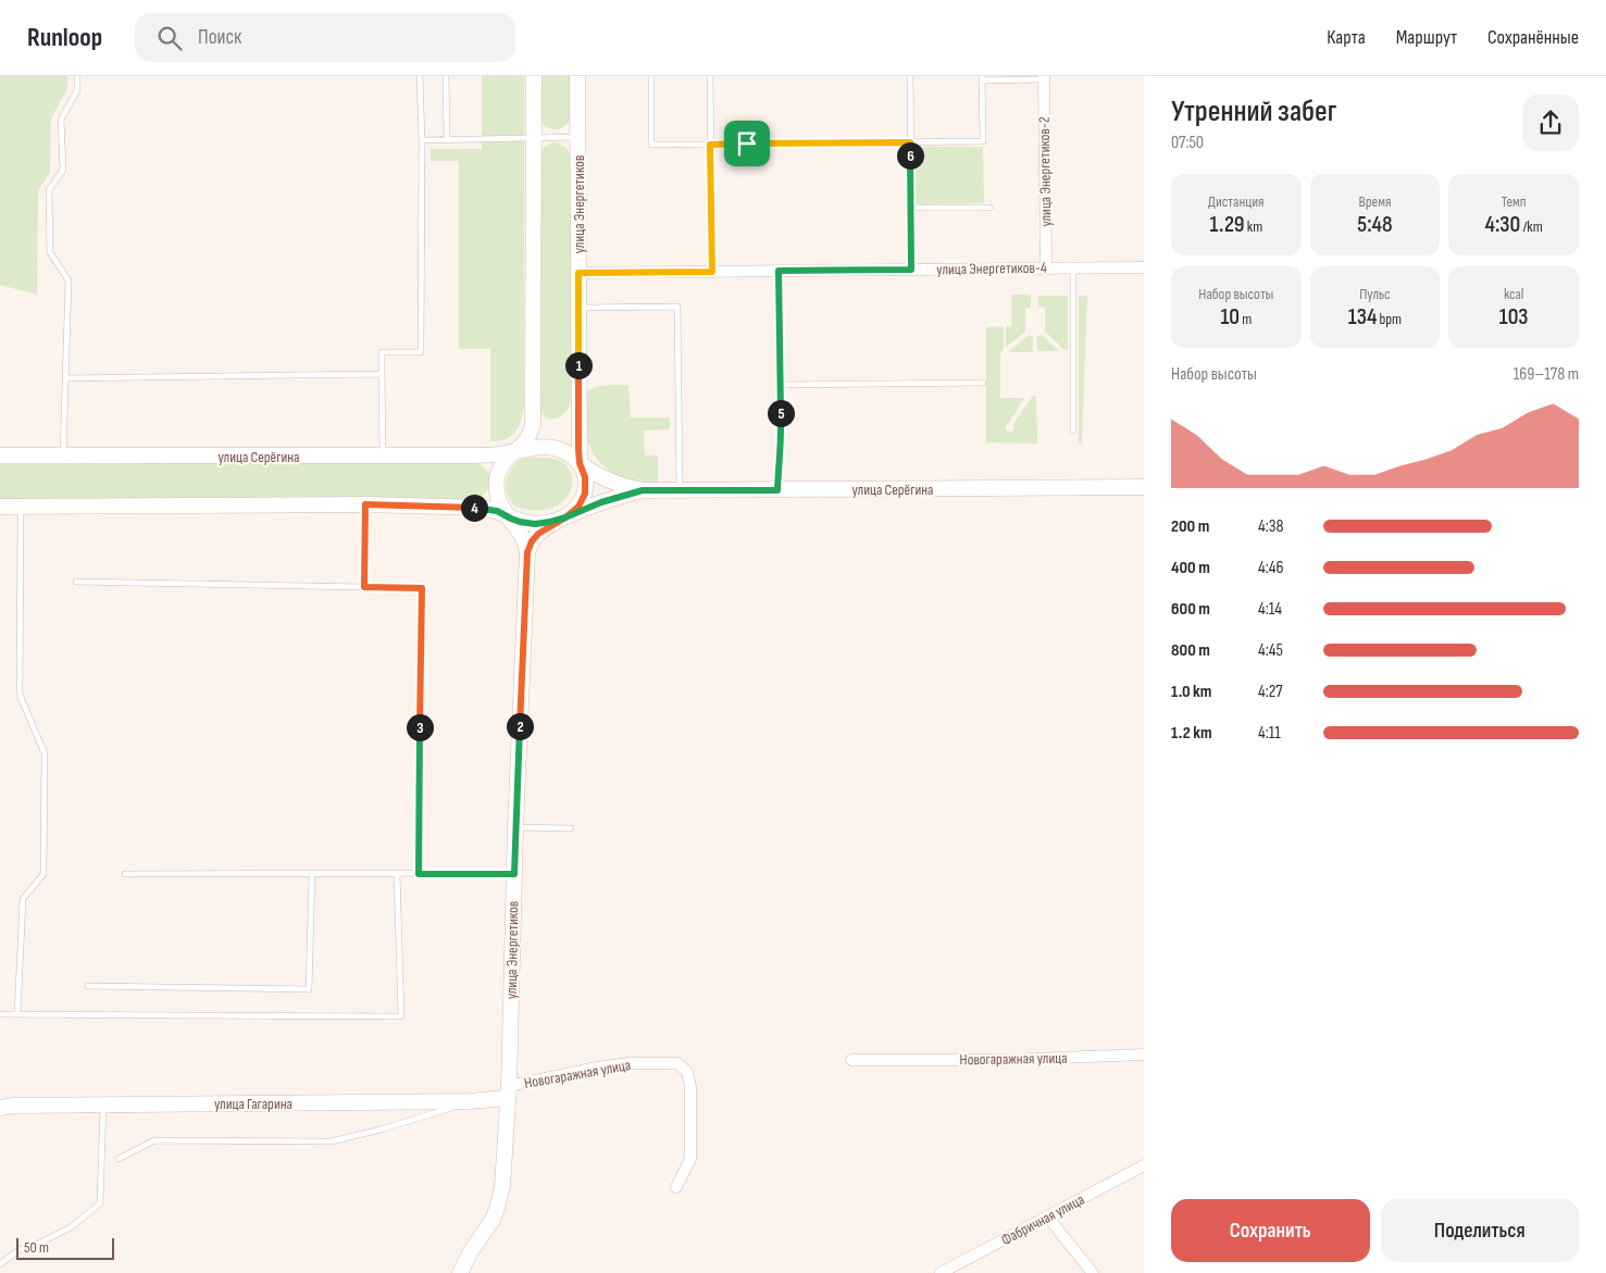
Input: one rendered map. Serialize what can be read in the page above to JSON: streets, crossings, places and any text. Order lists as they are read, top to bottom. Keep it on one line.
{"streets":{"street":["улица Энергетиков-2","улица Энергетиков","улица Энергетиков-4","улица Серёгина","Новогаражная улица","улица Гагарина","Фабричная улица"]},"crossings":[["улица Энергетиков-2","улица Энергетиков-4"],["улица Энергетиков","улица Энергетиков-4"],["улица Энергетиков","улица Серёгина"],["улица Энергетиков","Новогаражная улица"],["улица Энергетиков","улица Гагарина"],["Новогаражная улица","улица Гагарина"]],"scale_bar":"50 m","page":{"header":"Runloop","search":"Поиск","nav":["Карта","Маршрут","Сохранённые"],"heading":["Утренний забег","07:50"],"pins":["6","1","5","4","2","3"],"stats":[["Дистанция","1.29 km"],["Время","5:48"],["Темп","4:30 /km"],["Набор высоты","10 m"],["Пульс","134 bpm"],["kcal","103"]],"chart":["Набор высоты","169–178 m"],"list":[{"name":"200 m","note":"4:38"},{"name":"400 m","note":"4:46"},{"name":"600 m","note":"4:14"},{"name":"800 m","note":"4:45"},{"name":"1.0 km","note":"4:27"},{"name":"1.2 km","note":"4:11"}],"buttons":["Сохранить","Поделиться"],"scale":"50 m"}}
